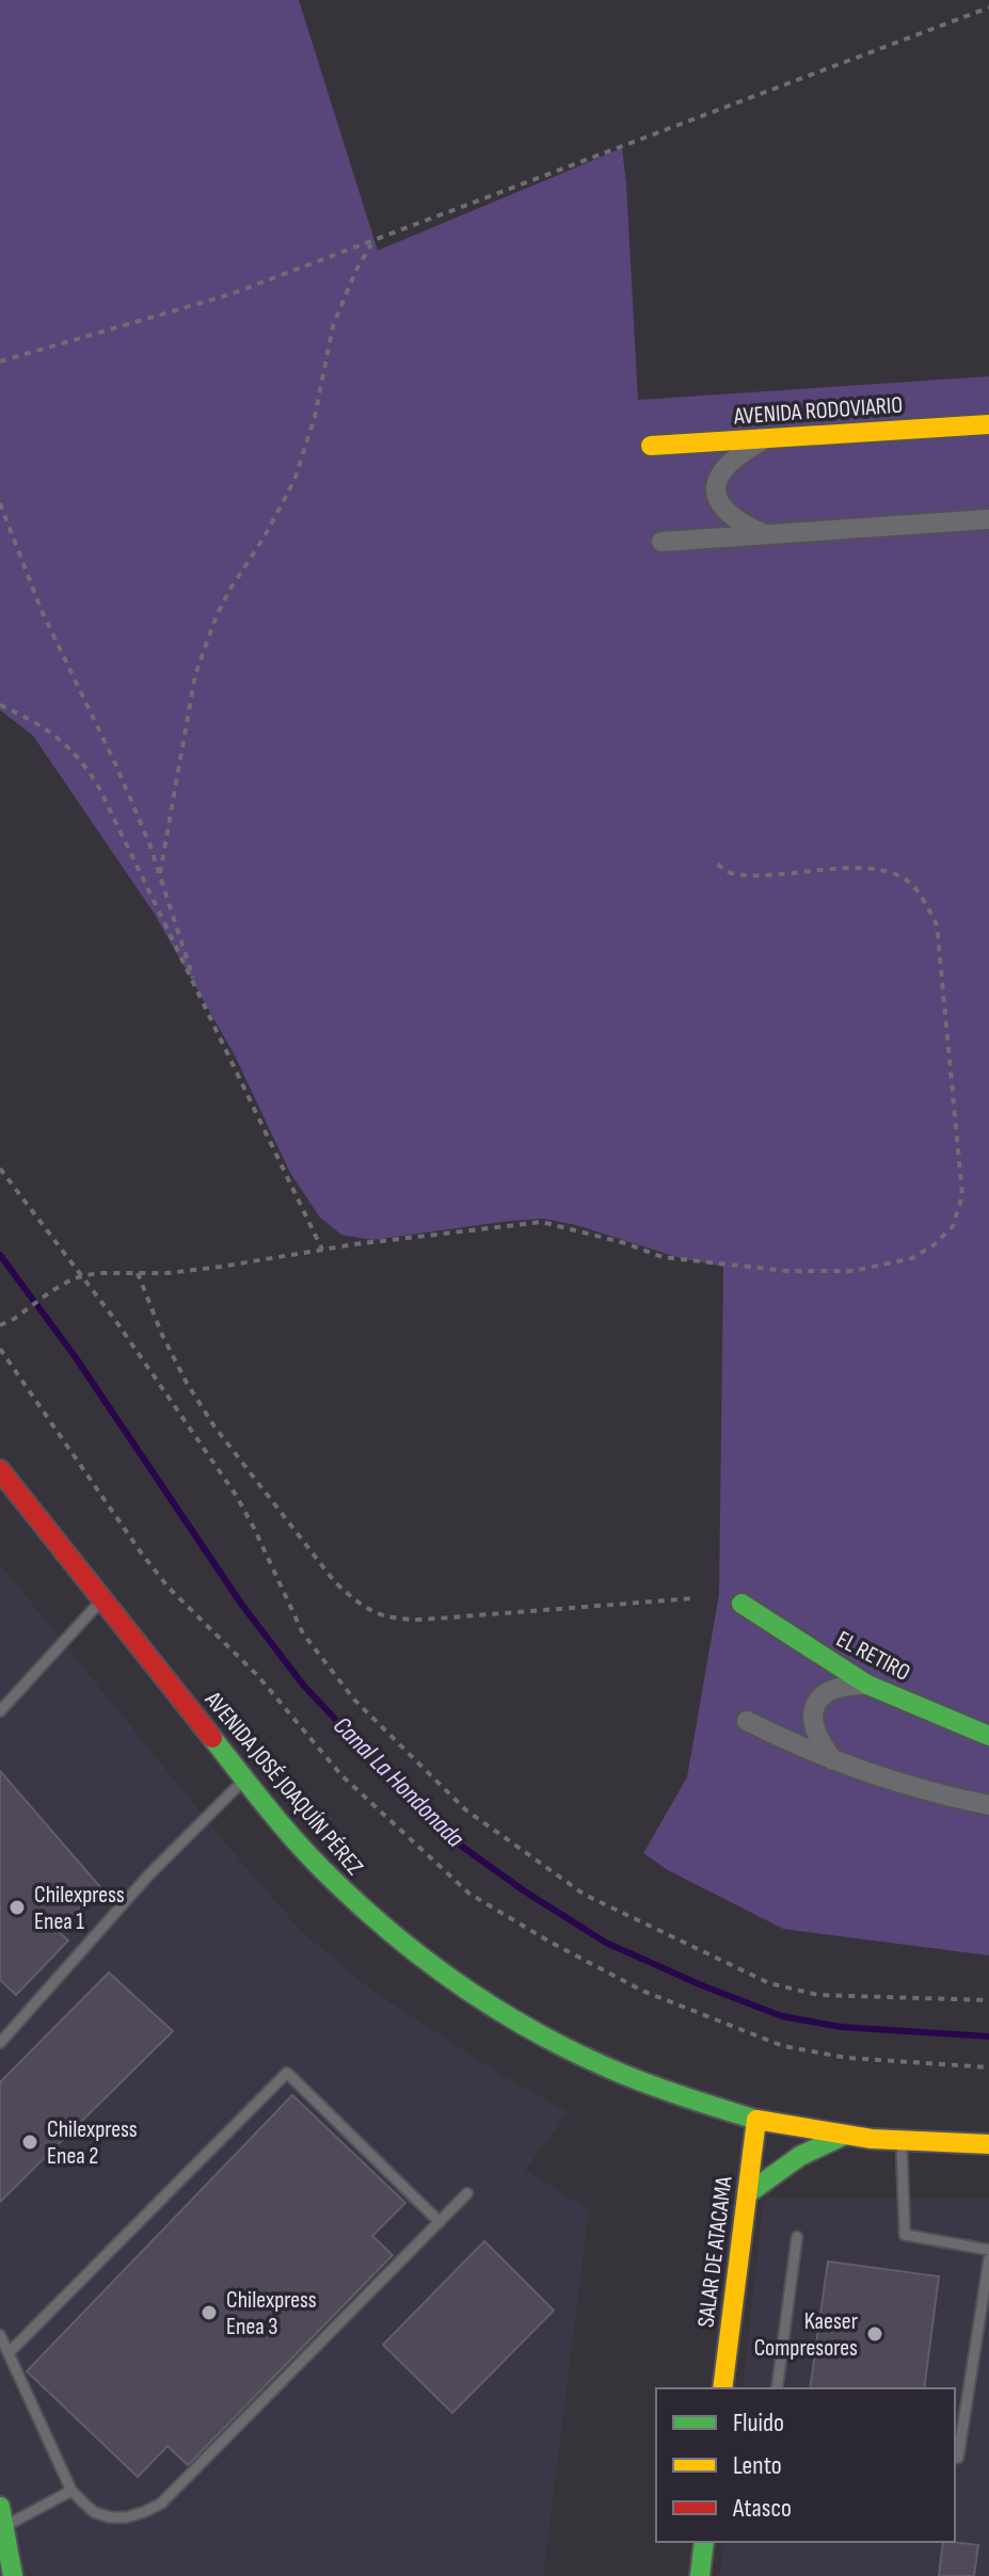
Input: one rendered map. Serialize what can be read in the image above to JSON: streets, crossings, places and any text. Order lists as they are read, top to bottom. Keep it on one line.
{"streets":{"main road":["AVENIDA RODOVIARIO","EL RETIRO","AVENIDA JOSÉ JOAQUÍN PÉREZ","SALAR DE ATACAMA"]},"crossings":[["AVENIDA JOSÉ JOAQUÍN PÉREZ","SALAR DE ATACAMA"]],"water":["Canal La Hondonada"],"places":["Chilexpress Enea 1","Chilexpress Enea 2","Chilexpress Enea 3","Kaeser Compresores"],"legend":["Fluido","Lento","Atasco"]}
